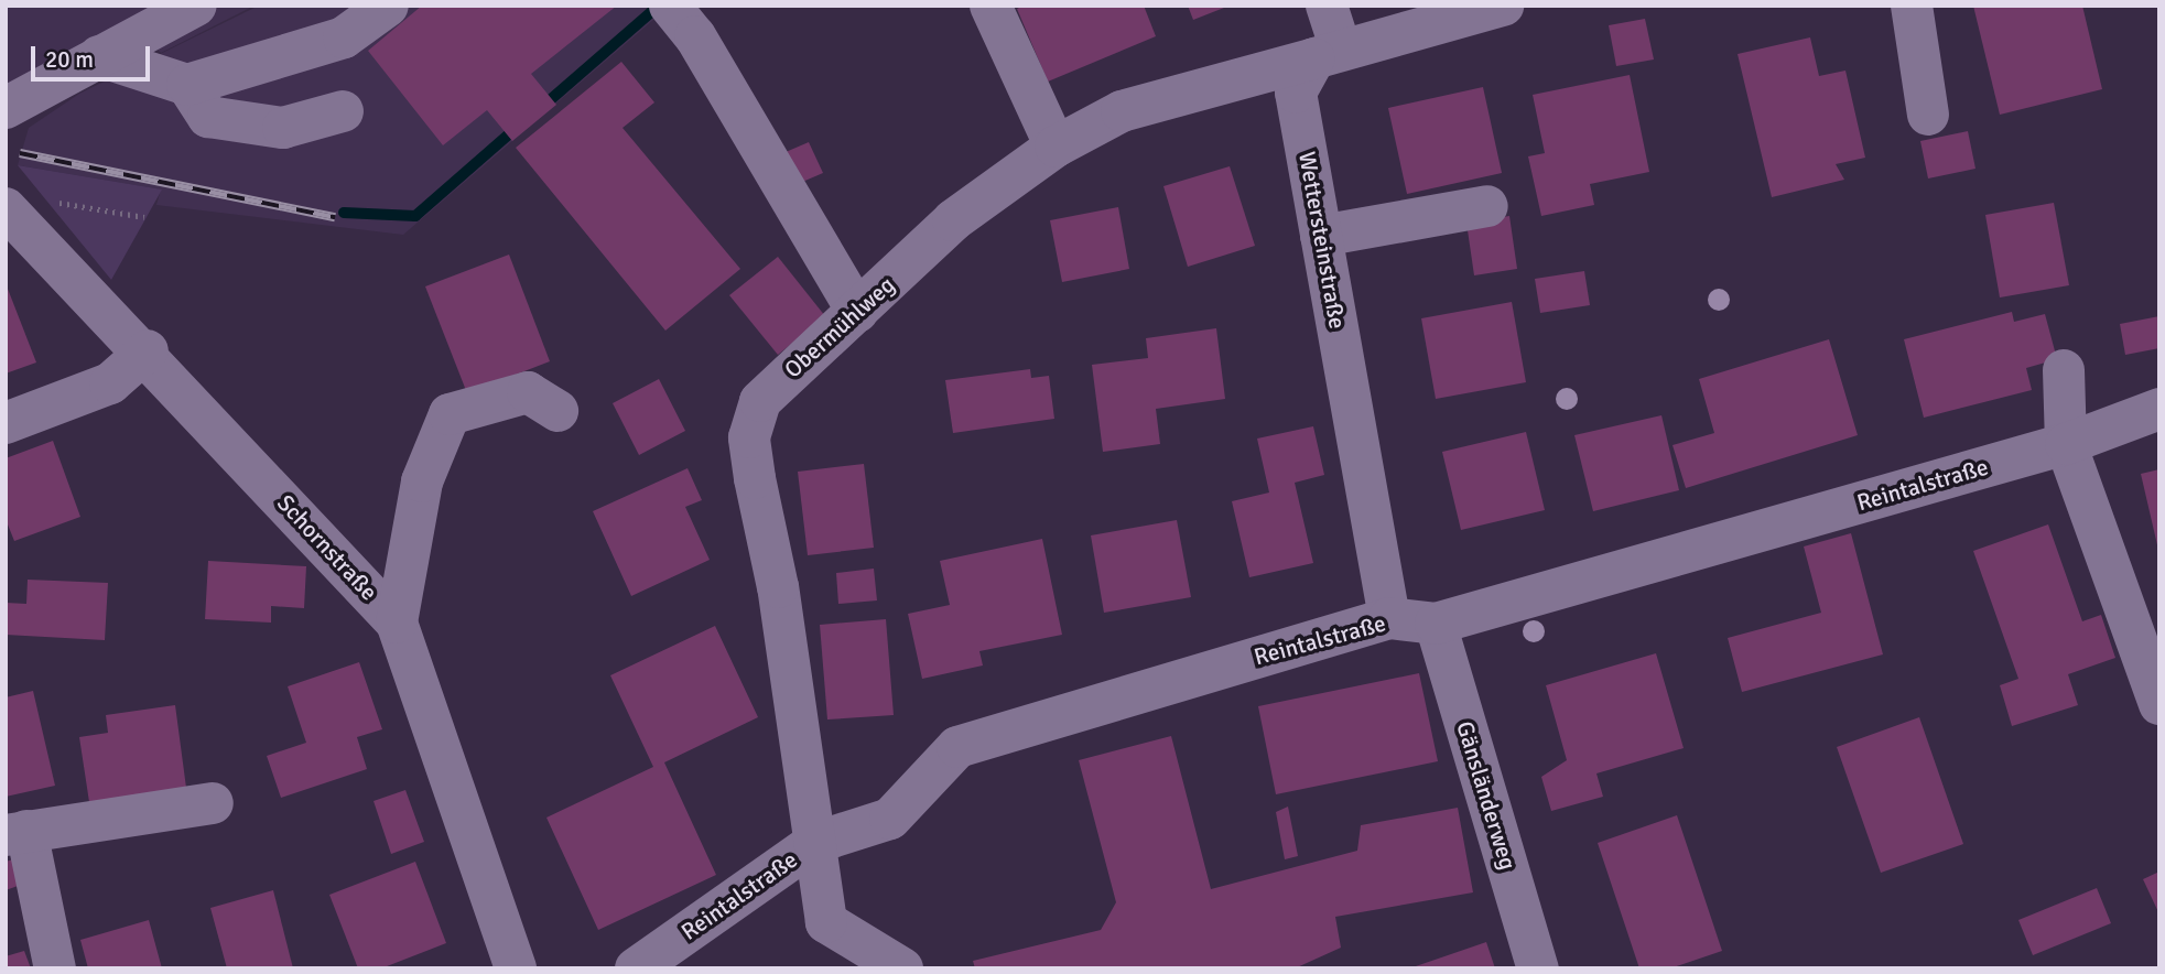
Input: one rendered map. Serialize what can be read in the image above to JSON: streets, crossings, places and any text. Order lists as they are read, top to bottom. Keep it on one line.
{"streets":{"street":["Wettersteinstraße","Obermühlweg","Reintalstraße","Schornstraße","Gänsländerweg"]},"crossings":[["Wettersteinstraße","Obermühlweg"],["Wettersteinstraße","Reintalstraße"],["Obermühlweg","Reintalstraße"],["Reintalstraße","Gänsländerweg"]],"scale_bar":"20 m"}
